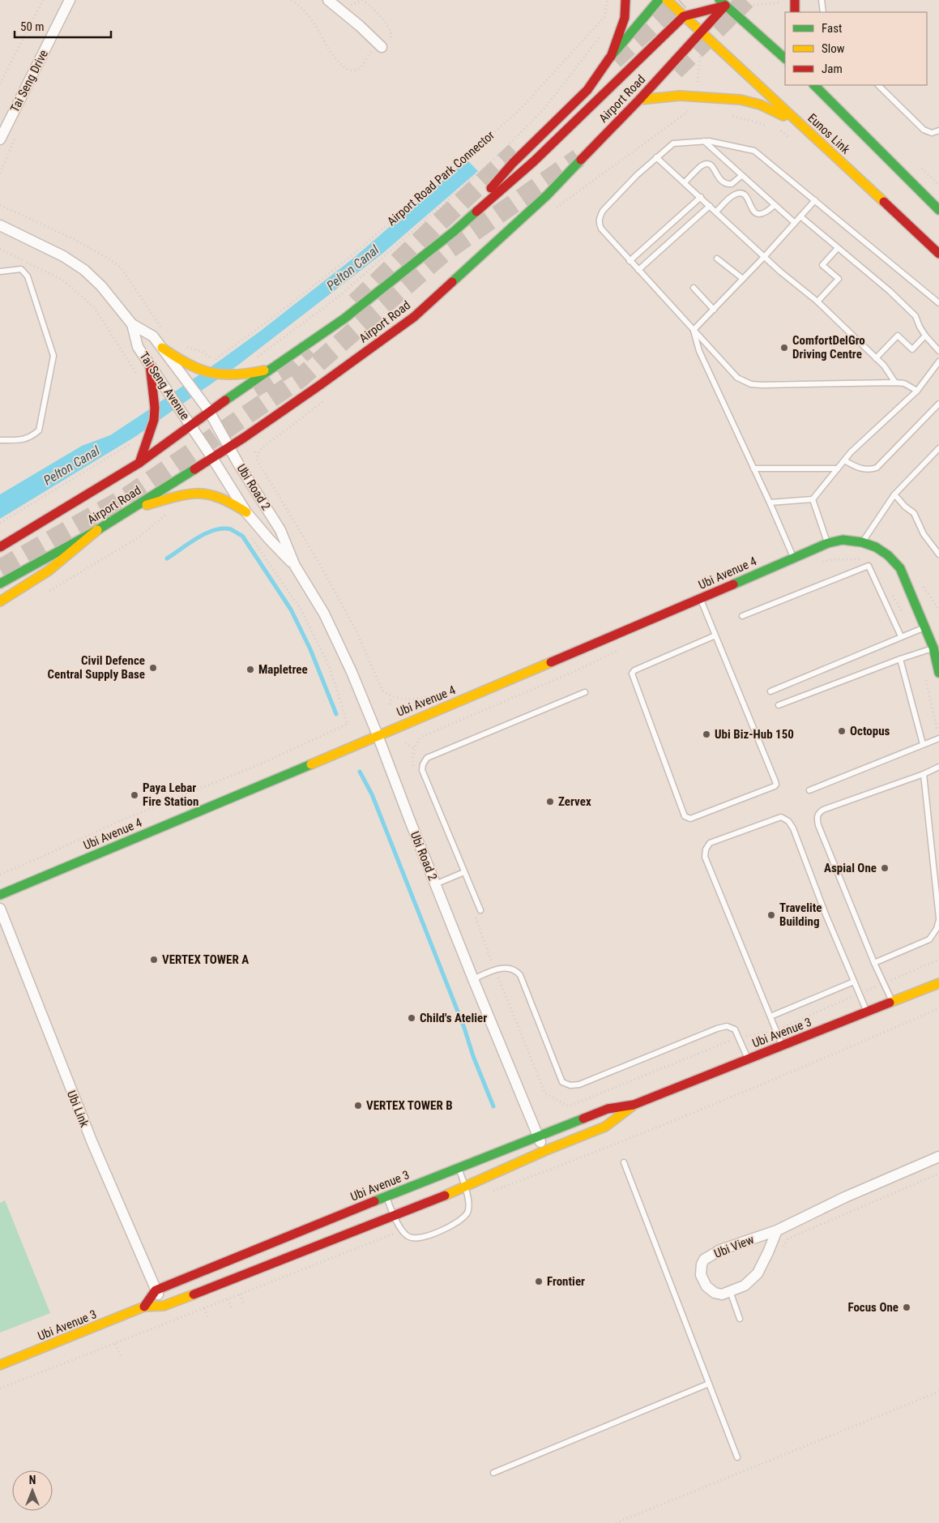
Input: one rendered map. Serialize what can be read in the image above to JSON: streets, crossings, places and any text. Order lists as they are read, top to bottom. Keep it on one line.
{"streets":{"main road":["Airport Road","Eunos Link","Ubi Avenue 4","Ubi Avenue 3"],"street":["Tai Seng Drive","Tai Seng Avenue","Ubi Road 2","Ubi Link","Ubi View"],"path":["Airport Road Park Connector"]},"crossings":[["Airport Road","Eunos Link"],["Airport Road","Tai Seng Avenue"],["Airport Road","Ubi Road 2"],["Tai Seng Avenue","Ubi Road 2"],["Ubi Road 2","Ubi Avenue 4"],["Ubi Road 2","Ubi Avenue 3"],["Ubi Avenue 3","Ubi Link"]],"water":["Pelton Canal"],"places":["ComfortDelGro Driving Centre","Civil Defence Central Supply Base","Mapletree","Octopus","Ubi Biz-Hub 150","Paya Lebar Fire Station","Zervex","Aspial One","Travelite Building","VERTEX TOWER A","Child's Atelier","VERTEX TOWER B","Frontier","Focus One"],"legend":["Fast","Slow","Jam"],"scale_bar":"50 m","north":"top"}
